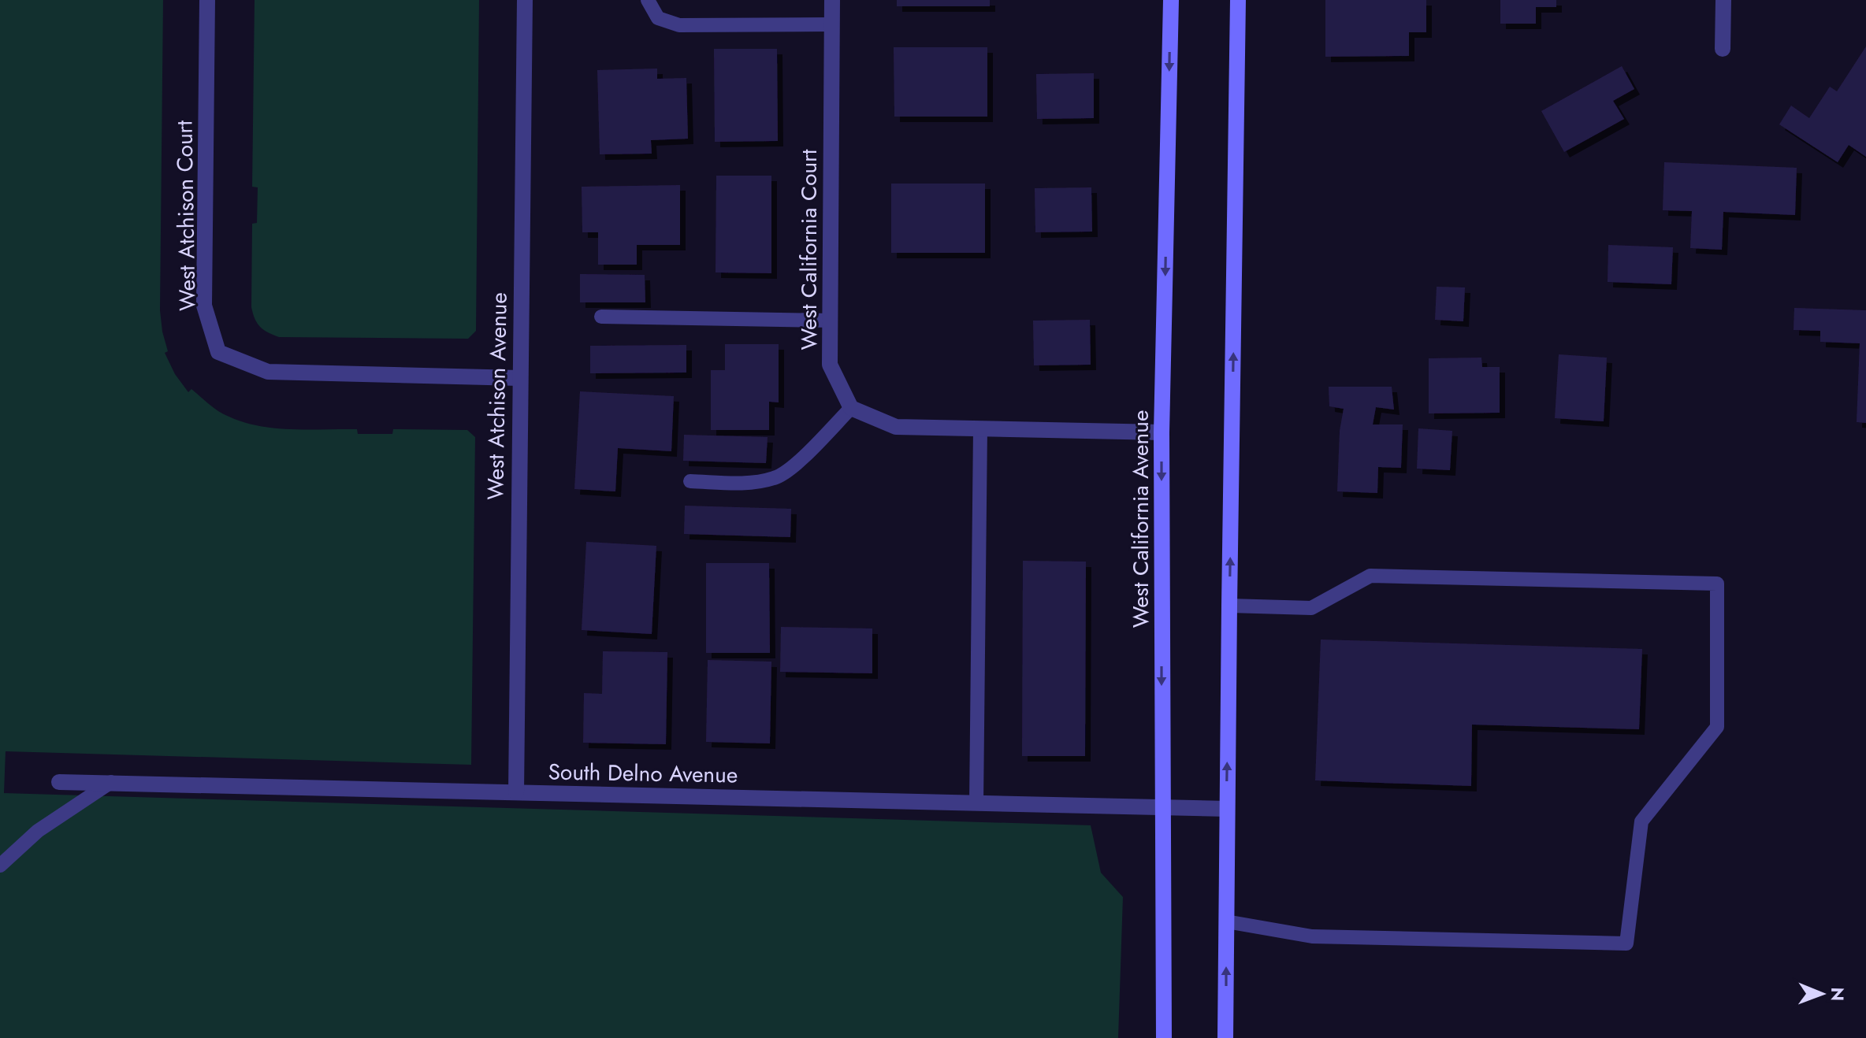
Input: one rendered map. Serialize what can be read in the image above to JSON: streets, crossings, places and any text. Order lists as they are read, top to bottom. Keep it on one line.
{"streets":{"main road":["West California Avenue"],"street":["West Atchison Court","West California Court","West Atchison Avenue","South Delno Avenue"]},"crossings":[["West Atchison Court","West Atchison Avenue"],["West Atchison Avenue","South Delno Avenue"],["West California Avenue","South Delno Avenue"]],"north":"right"}
